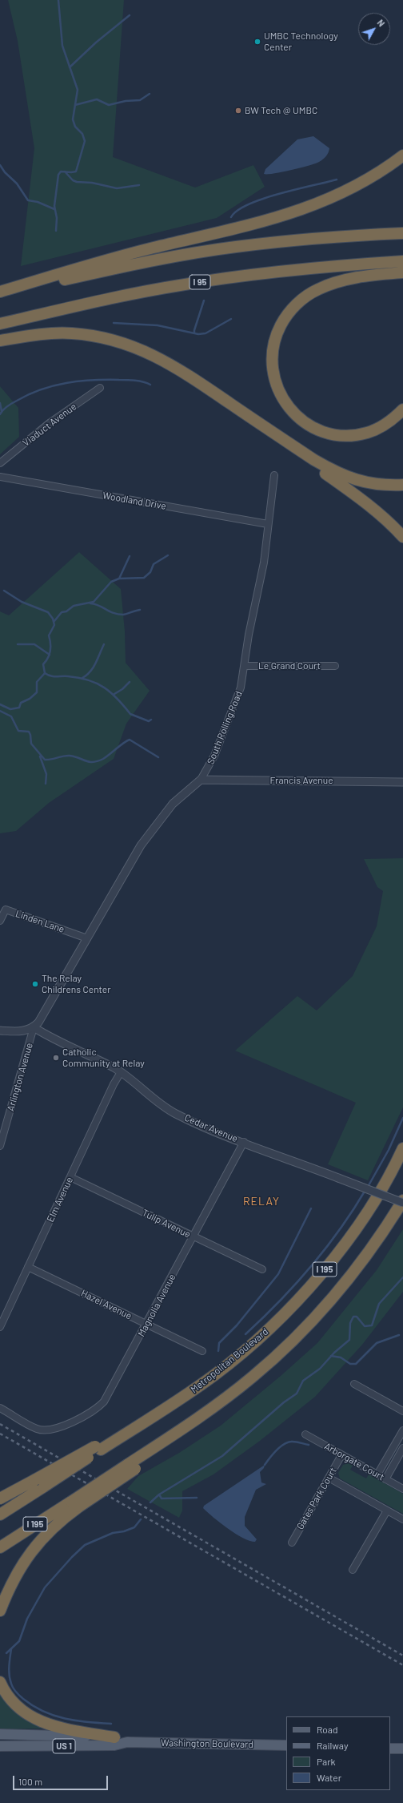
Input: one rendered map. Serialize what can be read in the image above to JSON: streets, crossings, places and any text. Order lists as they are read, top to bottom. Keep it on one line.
{"streets":{"highway":["I 95","I 195","Metropolitan Boulevard"],"main road":["Washington Boulevard","US 1"],"street":["Viaduct Avenue","Woodland Drive","Le Grand Court","South Rolling Road","Francis Avenue","Linden Lane","Arlington Avenue","Cedar Avenue","Elm Avenue","Tulip Avenue","Hazel Avenue","Magnolia Avenue","Arborgate Court","Gates Park Court"]},"crossings":[["Woodland Drive","South Rolling Road"],["Le Grand Court","South Rolling Road"],["South Rolling Road","Francis Avenue"],["South Rolling Road","Linden Lane"],["South Rolling Road","Arlington Avenue"],["South Rolling Road","Cedar Avenue"],["Arlington Avenue","Cedar Avenue"],["Cedar Avenue","Elm Avenue"],["Cedar Avenue","Magnolia Avenue"],["Elm Avenue","Tulip Avenue"],["Elm Avenue","Hazel Avenue"],["Tulip Avenue","Magnolia Avenue"],["Hazel Avenue","Magnolia Avenue"],["Arborgate Court","Gates Park Court"]],"districts":["RELAY"],"places":["UMBC Technology Center","BW Tech @ UMBC","The Relay Childrens Center","Catholic Community at Relay"],"legend":["Road","Railway","Park","Water"],"scale_bar":"100 m","north":"top right"}
